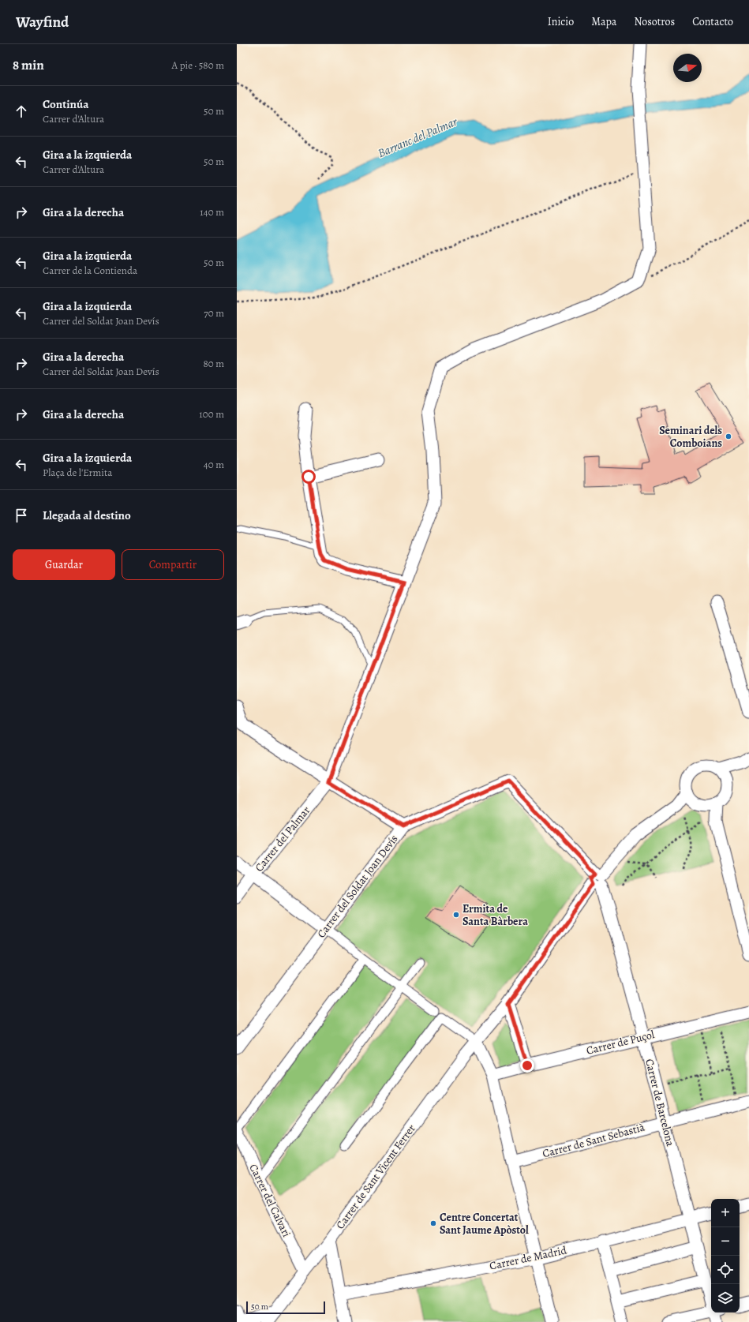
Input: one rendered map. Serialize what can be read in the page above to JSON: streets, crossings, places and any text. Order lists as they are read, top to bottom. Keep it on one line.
{"streets":{"street":["Carrer del Palmar","Carrer del Soldat Joan Devís","Carrer de Puçol","Carrer de Barcelona","Carrer de Sant Sebastià","Carrer de Sant Vicent Ferrer","Carrer del Calvari","Carrer de Madrid"]},"crossings":[["Carrer del Soldat Joan Devís","Carrer de Barcelona"],["Carrer del Soldat Joan Devís","Carrer de Sant Vicent Ferrer"],["Carrer de Puçol","Carrer de Barcelona"],["Carrer de Barcelona","Carrer de Sant Sebastià"],["Carrer de Barcelona","Carrer de Sant Vicent Ferrer"],["Carrer de Barcelona","Carrer de Madrid"],["Carrer de Sant Vicent Ferrer","Carrer del Calvari"]],"water":["Barranc del Palmar"],"places":["Seminari dels Comboians","Ermita de Santa Bàrbera","Centre Concertat Sant Jaume Apòstol"],"scale_bar":"50 m","north":"right","page":{"header":"Wayfind","nav":["Inicio","Mapa","Nosotros","Contacto"],"heading":["8 min","A pie · 580 m"],"list":[["Continúa","Carrer d'Altura","50 m"],["Gira a la izquierda","Carrer d'Altura","50 m"],["Gira a la derecha","140 m"],["Gira a la izquierda","Carrer de la Contienda","50 m"],["Gira a la izquierda","Carrer del Soldat Joan Devís","70 m"],["Gira a la derecha","Carrer del Soldat Joan Devís","80 m"],["Gira a la derecha","100 m"],["Gira a la izquierda","Plaça de l'Ermita","40 m"],"Llegada al destino"],"buttons":["Guardar","Compartir"],"map_buttons":["+","−"],"scale":"50 m"}}
